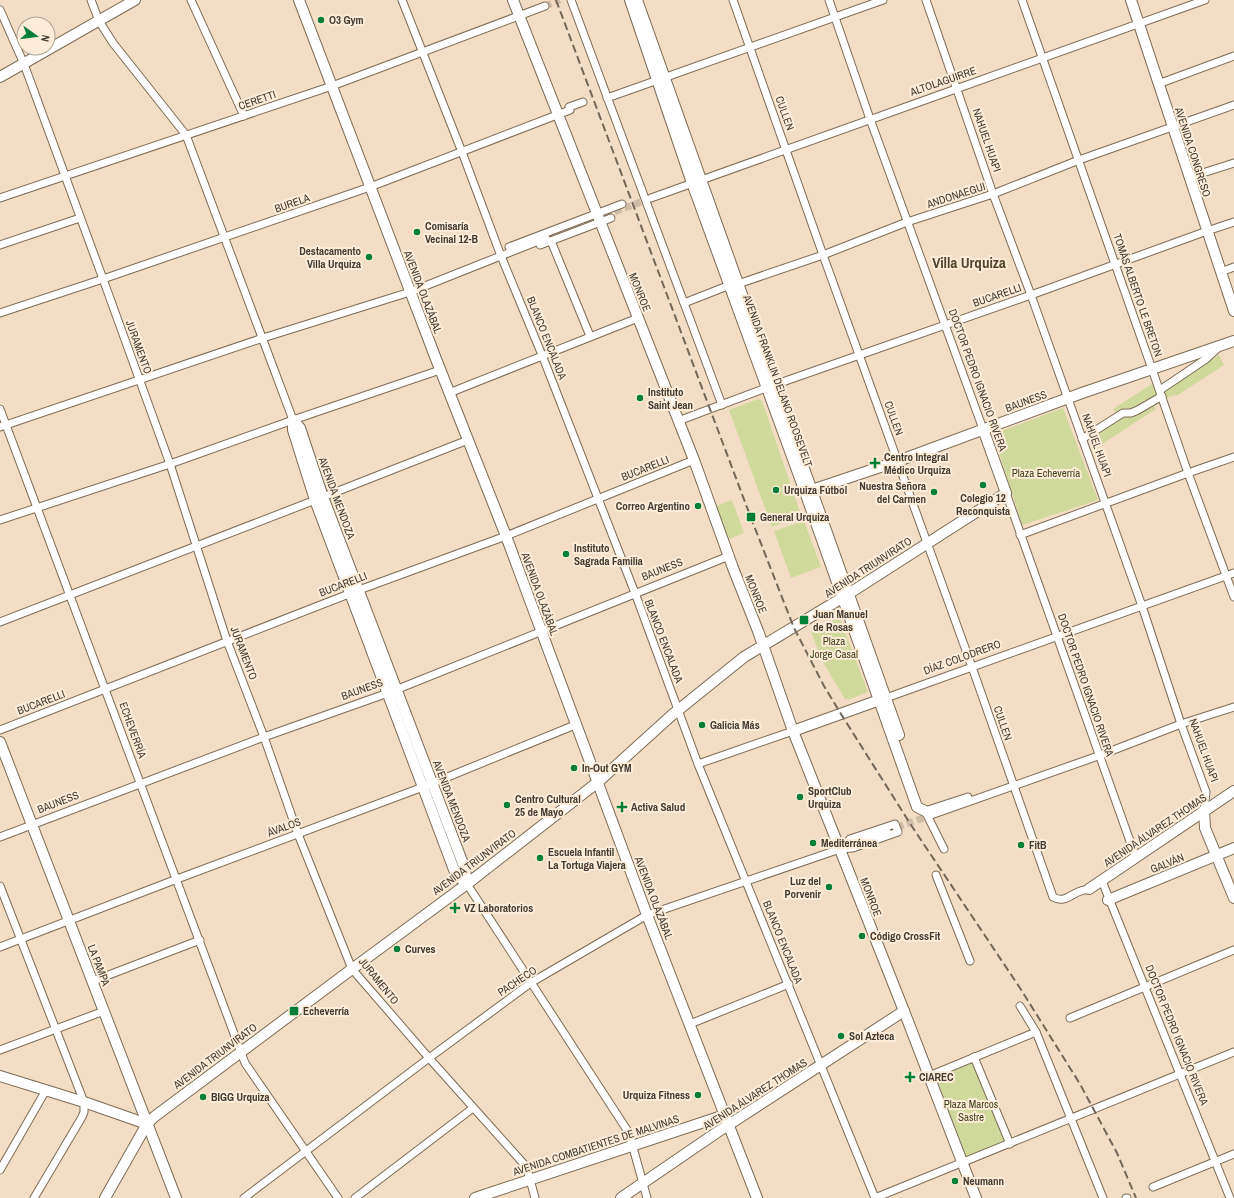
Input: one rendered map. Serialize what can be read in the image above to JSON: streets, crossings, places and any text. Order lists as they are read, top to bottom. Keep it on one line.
{"streets":{"main road":["NAHUEL HUAPI","AVENIDA CONGRESO","AVENIDA OLAZÁBAL","MONROE","DOCTOR PEDRO IGNACIO RIVERA","AVENIDA FRANKLIN DELANO ROOSEVELT","BAUNESS","AVENIDA MENDOZA","AVENIDA TRIUNVIRATO","DÍAZ COLODRERO","AVENIDA ÁLVAREZ THOMAS","GALVÁN","LA PAMPA","AVENIDA COMBATIENTES DE MALVINAS"],"street":["ALTOLAGUIRRE","CERETTI","CULLEN","ANDONAEGUI","BURELA","BUCARELLI","TOMÁS ALBERTO LE BRETON","BLANCO ENCALADA","JURAMENTO","ECHEVERRÍA","ÁVALOS","PACHECO"]},"crossings":[["ALTOLAGUIRRE","CULLEN"],["ALTOLAGUIRRE","NAHUEL HUAPI"],["ALTOLAGUIRRE","AVENIDA CONGRESO"],["ALTOLAGUIRRE","TOMÁS ALBERTO LE BRETON"],["ALTOLAGUIRRE","DOCTOR PEDRO IGNACIO RIVERA"],["ALTOLAGUIRRE","AVENIDA FRANKLIN DELANO ROOSEVELT"],["CERETTI","AVENIDA OLAZÁBAL"],["CERETTI","MONROE"],["CERETTI","BLANCO ENCALADA"],["CERETTI","JURAMENTO"],["CULLEN","ANDONAEGUI"],["CULLEN","BUCARELLI"],["CULLEN","BAUNESS"],["CULLEN","AVENIDA TRIUNVIRATO"],["CULLEN","DÍAZ COLODRERO"],["CULLEN","AVENIDA ÁLVAREZ THOMAS"],["NAHUEL HUAPI","ANDONAEGUI"],["NAHUEL HUAPI","BUCARELLI"],["NAHUEL HUAPI","BAUNESS"],["NAHUEL HUAPI","DÍAZ COLODRERO"],["NAHUEL HUAPI","AVENIDA ÁLVAREZ THOMAS"],["NAHUEL HUAPI","GALVÁN"],["AVENIDA CONGRESO","ANDONAEGUI"],["AVENIDA CONGRESO","BUCARELLI"],["ANDONAEGUI","TOMÁS ALBERTO LE BRETON"],["ANDONAEGUI","DOCTOR PEDRO IGNACIO RIVERA"],["ANDONAEGUI","AVENIDA FRANKLIN DELANO ROOSEVELT"],["BURELA","AVENIDA OLAZÁBAL"],["BURELA","MONROE"],["BURELA","BLANCO ENCALADA"],["BURELA","JURAMENTO"],["AVENIDA OLAZÁBAL","BUCARELLI"],["AVENIDA OLAZÁBAL","BAUNESS"],["AVENIDA OLAZÁBAL","AVENIDA TRIUNVIRATO"],["AVENIDA OLAZÁBAL","ÁVALOS"],["AVENIDA OLAZÁBAL","AVENIDA ÁLVAREZ THOMAS"],["AVENIDA OLAZÁBAL","PACHECO"],["AVENIDA OLAZÁBAL","AVENIDA COMBATIENTES DE MALVINAS"],["MONROE","BUCARELLI"],["MONROE","BAUNESS"],["MONROE","AVENIDA TRIUNVIRATO"],["MONROE","DÍAZ COLODRERO"],["MONROE","AVENIDA ÁLVAREZ THOMAS"],["MONROE","PACHECO"],["BUCARELLI","TOMÁS ALBERTO LE BRETON"],["BUCARELLI","BLANCO ENCALADA"],["BUCARELLI","JURAMENTO"],["BUCARELLI","DOCTOR PEDRO IGNACIO RIVERA"],["BUCARELLI","AVENIDA FRANKLIN DELANO ROOSEVELT"],["BUCARELLI","AVENIDA MENDOZA"],["BUCARELLI","ECHEVERRÍA"],["TOMÁS ALBERTO LE BRETON","BAUNESS"],["TOMÁS ALBERTO LE BRETON","DÍAZ COLODRERO"],["BLANCO ENCALADA","BAUNESS"],["BLANCO ENCALADA","AVENIDA TRIUNVIRATO"],["BLANCO ENCALADA","DÍAZ COLODRERO"],["BLANCO ENCALADA","AVENIDA ÁLVAREZ THOMAS"],["BLANCO ENCALADA","PACHECO"],["JURAMENTO","BAUNESS"],["JURAMENTO","AVENIDA TRIUNVIRATO"],["JURAMENTO","ÁVALOS"],["JURAMENTO","PACHECO"],["JURAMENTO","AVENIDA COMBATIENTES DE MALVINAS"],["DOCTOR PEDRO IGNACIO RIVERA","BAUNESS"],["DOCTOR PEDRO IGNACIO RIVERA","AVENIDA TRIUNVIRATO"],["DOCTOR PEDRO IGNACIO RIVERA","DÍAZ COLODRERO"],["DOCTOR PEDRO IGNACIO RIVERA","AVENIDA ÁLVAREZ THOMAS"],["DOCTOR PEDRO IGNACIO RIVERA","GALVÁN"],["AVENIDA FRANKLIN DELANO ROOSEVELT","BAUNESS"],["AVENIDA FRANKLIN DELANO ROOSEVELT","AVENIDA TRIUNVIRATO"],["AVENIDA FRANKLIN DELANO ROOSEVELT","DÍAZ COLODRERO"],["BAUNESS","AVENIDA MENDOZA"],["BAUNESS","ECHEVERRÍA"],["BAUNESS","LA PAMPA"],["AVENIDA MENDOZA","AVENIDA TRIUNVIRATO"],["AVENIDA MENDOZA","ÁVALOS"],["AVENIDA TRIUNVIRATO","ECHEVERRÍA"],["AVENIDA TRIUNVIRATO","LA PAMPA"],["ECHEVERRÍA","ÁVALOS"],["ECHEVERRÍA","PACHECO"],["ÁVALOS","LA PAMPA"]],"districts":["Villa Urquiza"],"parks":["Plaza Echeverría","Plaza Jorge Casal","Plaza Marcos Sastre"],"places":{"other":["O3 Gym","Comisaría Vecinal 12-B","Destacamento Villa Urquiza","Instituto Saint Jean","Colegio 12 Reconquista","Urquiza Fútbol","Nuestra Señora del Carmen","Correo Argentino","Instituto Sagrada Familia","Galicia Más","In-Out GYM","SportClub Urquiza","Centro Cultural 25 de Mayo","Mediterránea","FitB","Escuela Infantil La Tortuga Viajera","Luz del Porvenir","Código CrossFit","Curves","Sol Azteca","Urquiza Fitness","BIGG Urquiza","Neumann"],"health":["Centro Integral Médico Urquiza","Activa Salud","VZ Laboratorios","CIAREC"],"transit":["General Urquiza","Juan Manuel de Rosas","Echeverría"]},"north":"right"}
